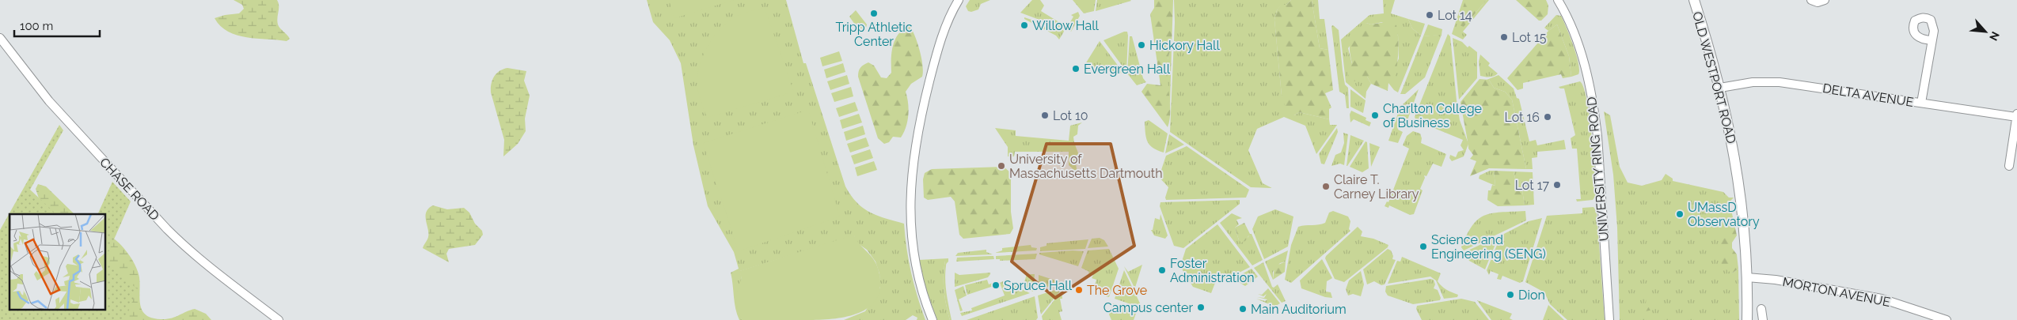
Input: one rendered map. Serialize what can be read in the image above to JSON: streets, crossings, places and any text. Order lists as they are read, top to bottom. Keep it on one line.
{"streets":{"main road":["OLD WESTPORT ROAD"],"street":["DELTA AVENUE","UNIVERSITY RING ROAD","CHASE ROAD","MORTON AVENUE"]},"crossings":[["OLD WESTPORT ROAD","DELTA AVENUE"],["OLD WESTPORT ROAD","MORTON AVENUE"]],"places":["Tripp Athletic Center","Lot 14","Willow Hall","Lot 15","Hickory Hall","Evergreen Hall","Lot 10","Charlton College of Business","Lot 16","University of Massachusetts Dartmouth","Lot 17","Claire T. Carney Library","UMassD Observatory","Science and Engineering (SENG)","Foster Administration","Spruce Hall","The Grove","Dion","Campus center","Main Auditorium"],"scale_bar":"100 m","north":"bottom right"}
